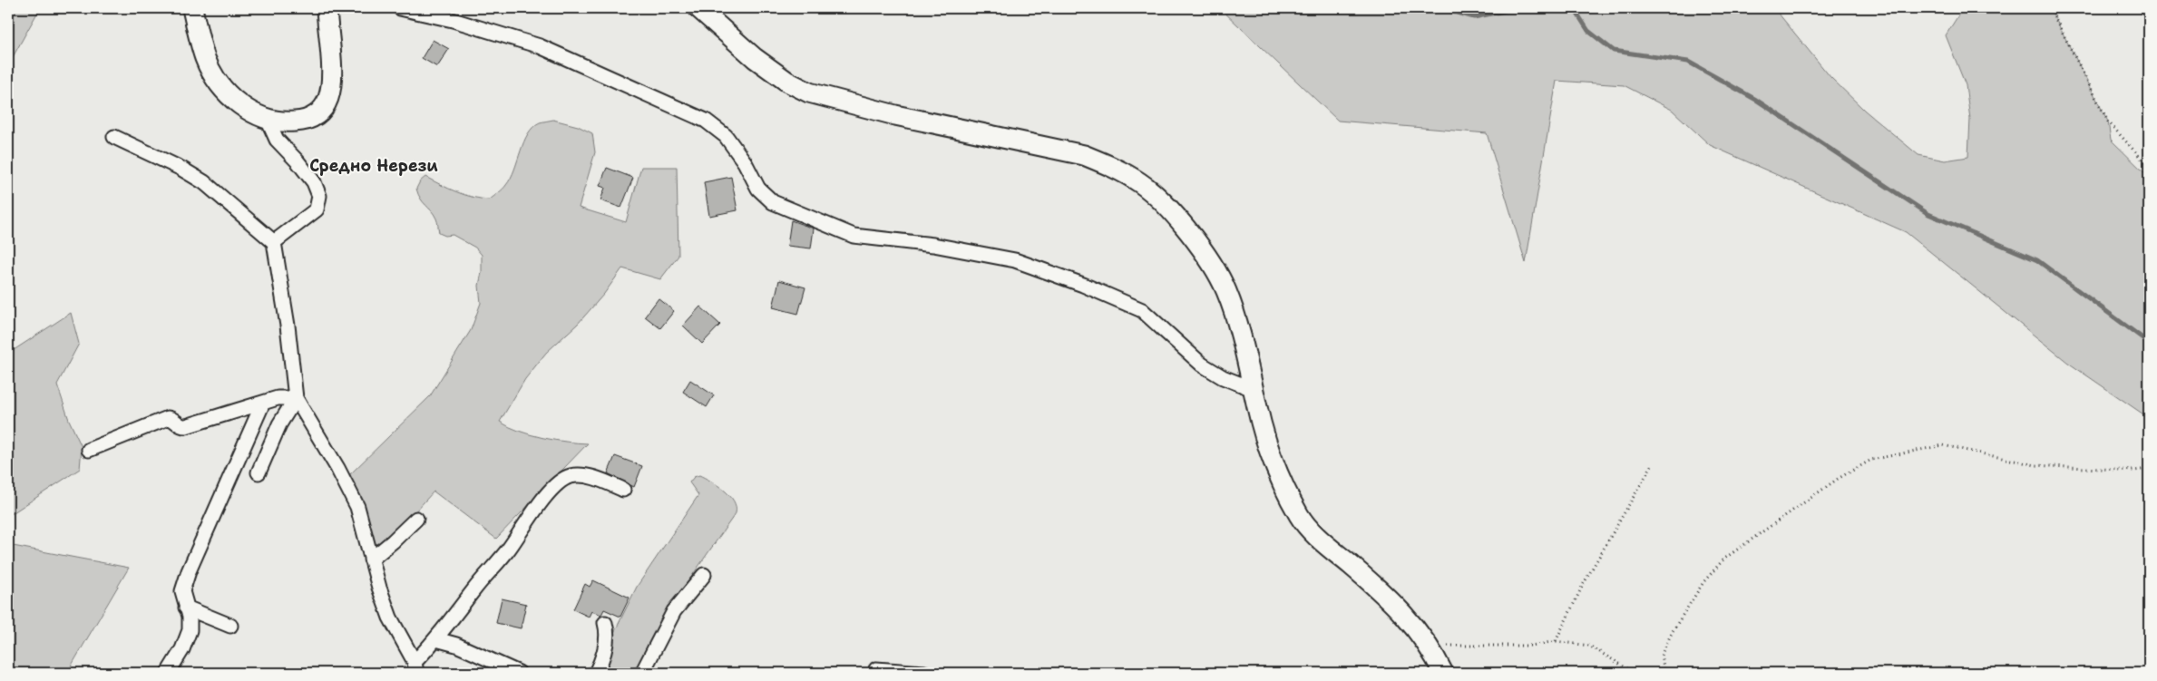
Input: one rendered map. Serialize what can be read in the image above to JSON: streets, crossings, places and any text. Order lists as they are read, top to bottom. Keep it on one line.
{"districts":["Средно Нерези"]}
